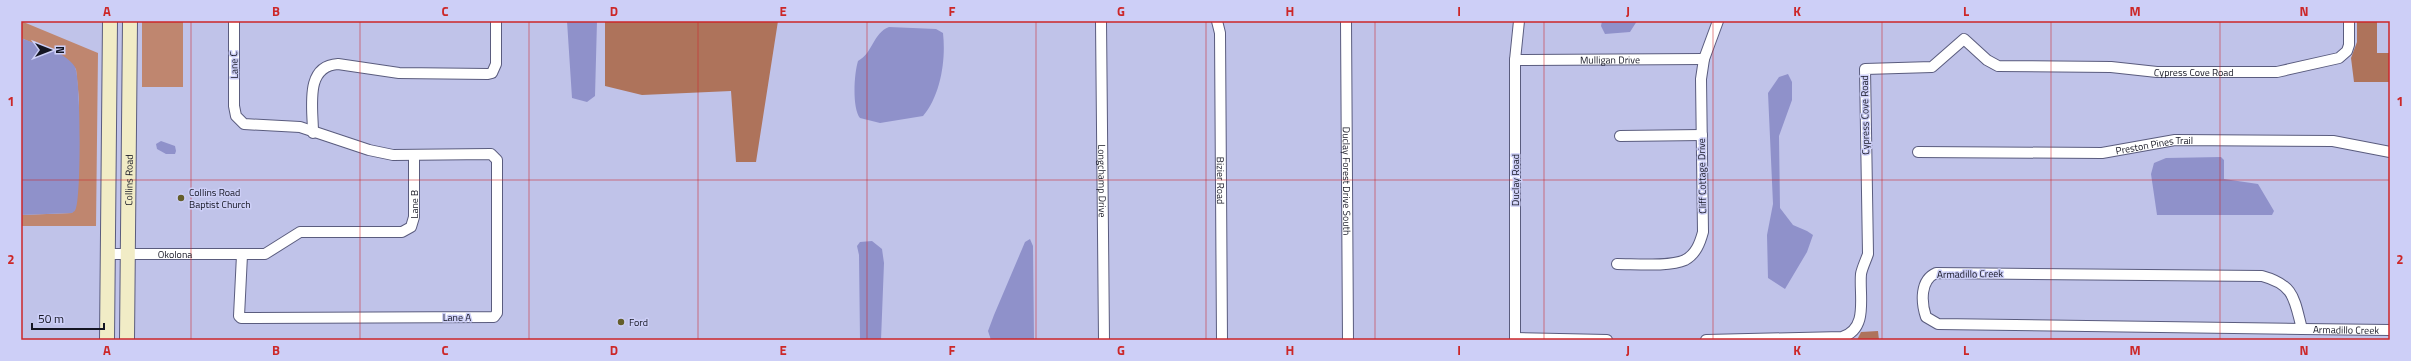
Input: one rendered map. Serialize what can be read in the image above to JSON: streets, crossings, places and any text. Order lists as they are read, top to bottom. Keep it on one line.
{"streets":{"main road":["Collins Road"],"street":["Mulligan Drive","Lane C","Cypress Cove Road","Preston Pines Trail","Cliff Cottage Drive","Longchamp Drive","Bizier Road","Duclay Forest Drive South","Duclay Road","Lane B","Okolona","Armadillo Creek","Lane A"]},"crossings":[["Mulligan Drive","Cliff Cottage Drive"],["Mulligan Drive","Duclay Road"],["Collins Road","Okolona"],["Lane B","Okolona"],["Lane B","Lane A"],["Okolona","Lane A"]],"places":["Collins Road Baptist Church","Ford"],"scale_bar":"50 m","north":"right","grid":{"columns":["A","B","C","D","E","F","G","H","I","J","K","L","M","N"],"rows":["1","2"]}}
